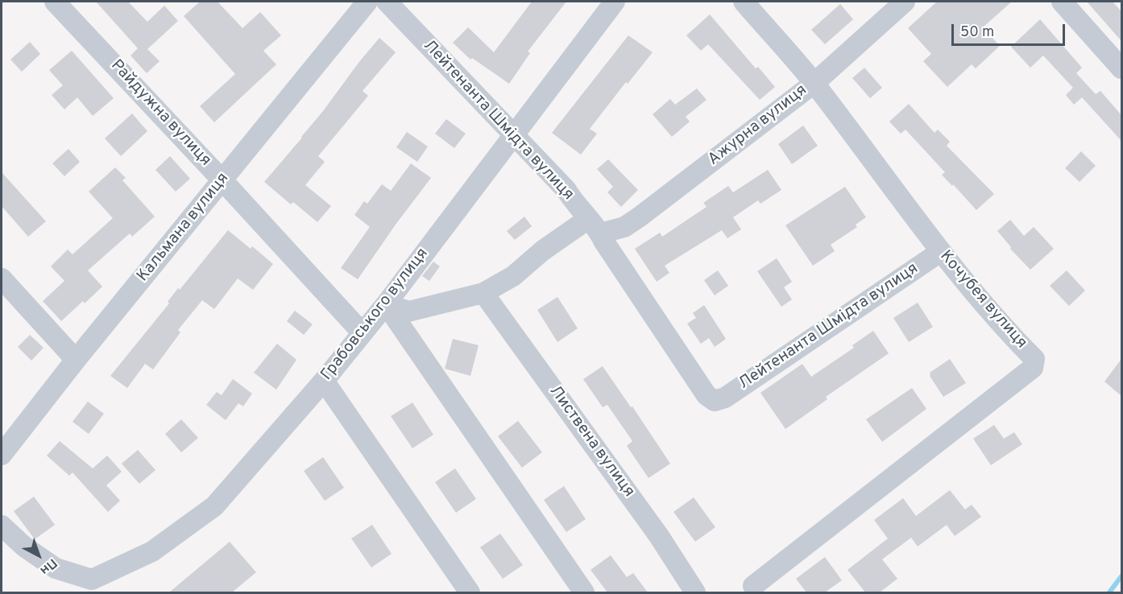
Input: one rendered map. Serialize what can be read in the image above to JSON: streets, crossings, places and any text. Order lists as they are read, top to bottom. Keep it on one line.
{"streets":{"street":["Райдужна вулиця","Лейтенанта Шмідта вулиця","Ажурна вулиця","Кальмана вулиця","Кочубея вулиця","Грабовського вулиця","Листвена вулиця"]},"crossings":[["Райдужна вулиця","Кальмана вулиця"],["Райдужна вулиця","Грабовського вулиця"],["Лейтенанта Шмідта вулиця","Ажурна вулиця"],["Лейтенанта Шмідта вулиця","Кочубея вулиця"],["Лейтенанта Шмідта вулиця","Грабовського вулиця"],["Ажурна вулиця","Кочубея вулиця"],["Ажурна вулиця","Грабовського вулиця"],["Ажурна вулиця","Листвена вулиця"]],"scale_bar":"50 m","north":"bottom right"}
